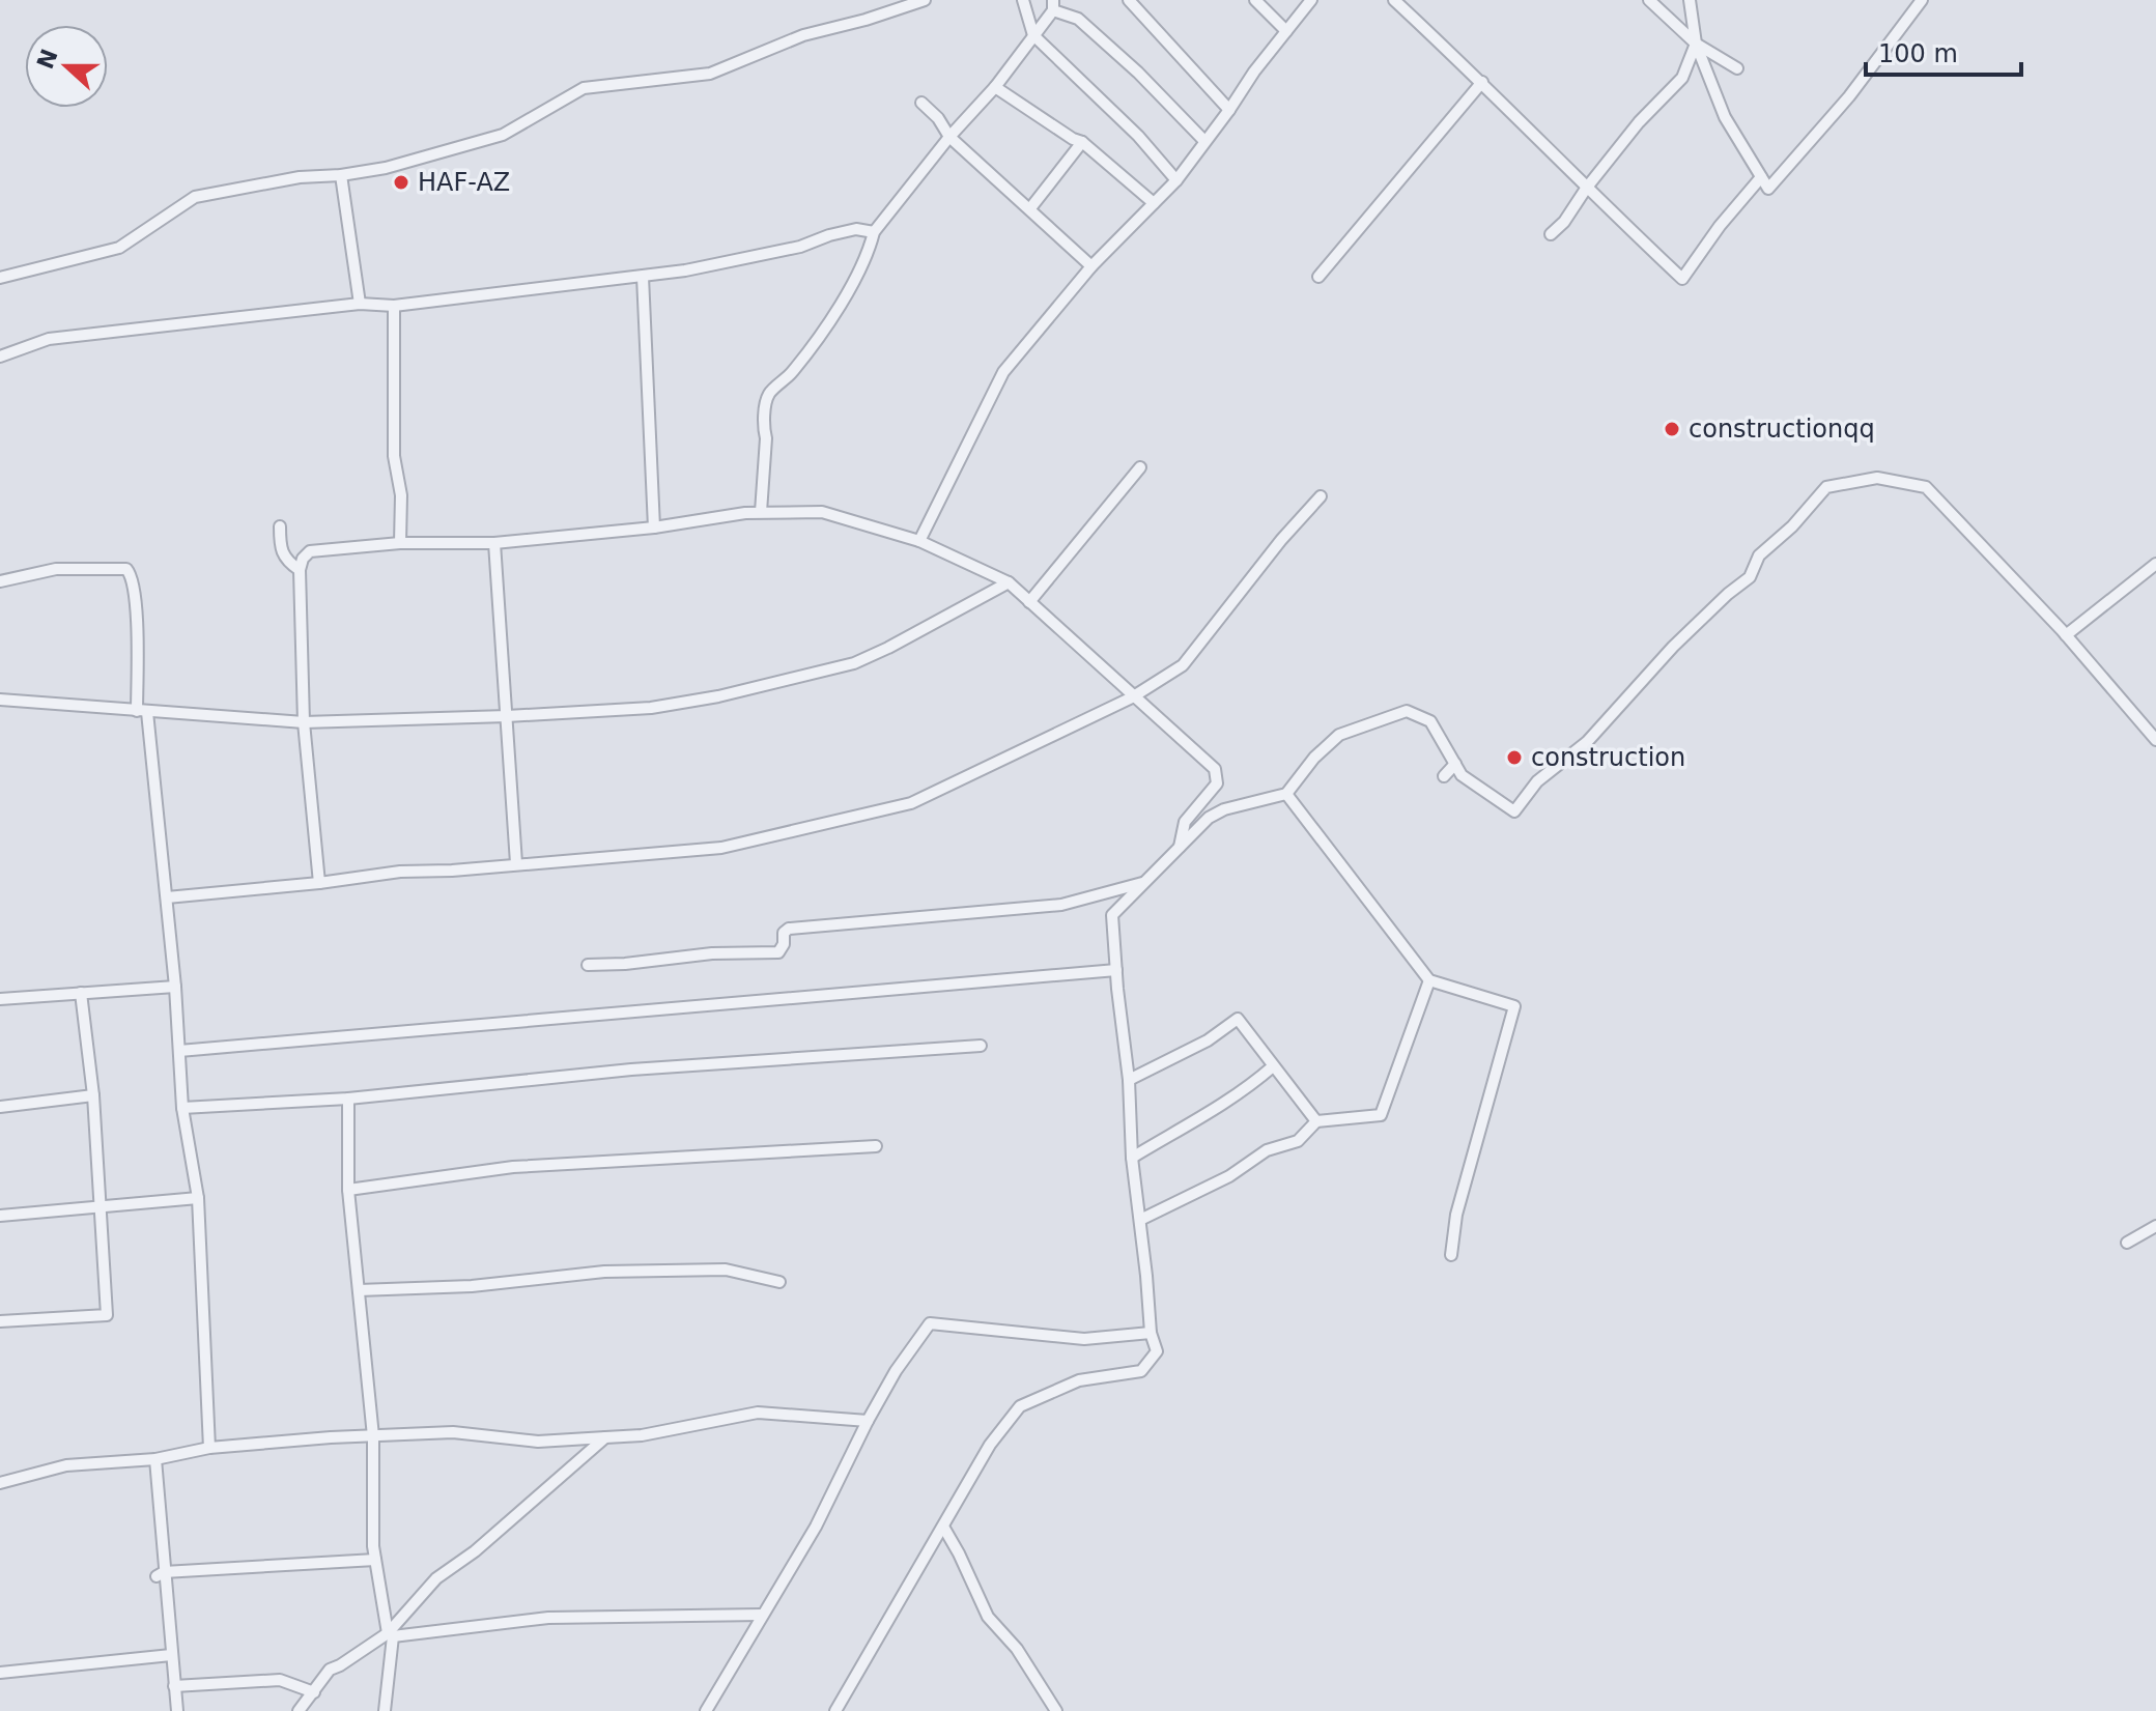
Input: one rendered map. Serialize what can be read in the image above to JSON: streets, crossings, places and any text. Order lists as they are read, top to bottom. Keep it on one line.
{"places":["HAF-AZ","constructionqq","construction"],"scale_bar":"100 m","north":"left"}
